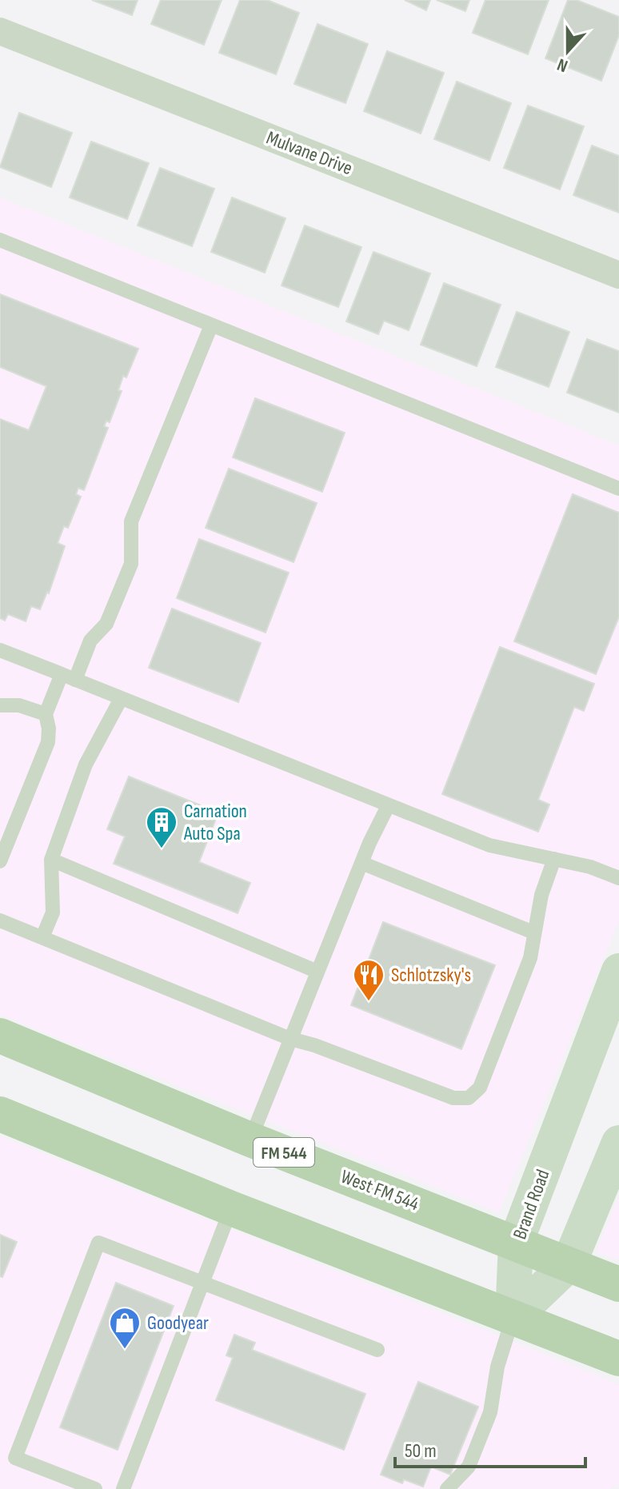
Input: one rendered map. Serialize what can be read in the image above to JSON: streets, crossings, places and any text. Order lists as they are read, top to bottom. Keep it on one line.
{"streets":{"main road":["FM 544","West FM 544","Brand Road"],"street":["Mulvane Drive"]},"crossings":[["West FM 544","Brand Road"]],"places":{"building":["Carnation Auto Spa"],"restaurant":["Schlotzsky's"],"shop":["Goodyear"]},"scale_bar":"50 m","north":"bottom"}
